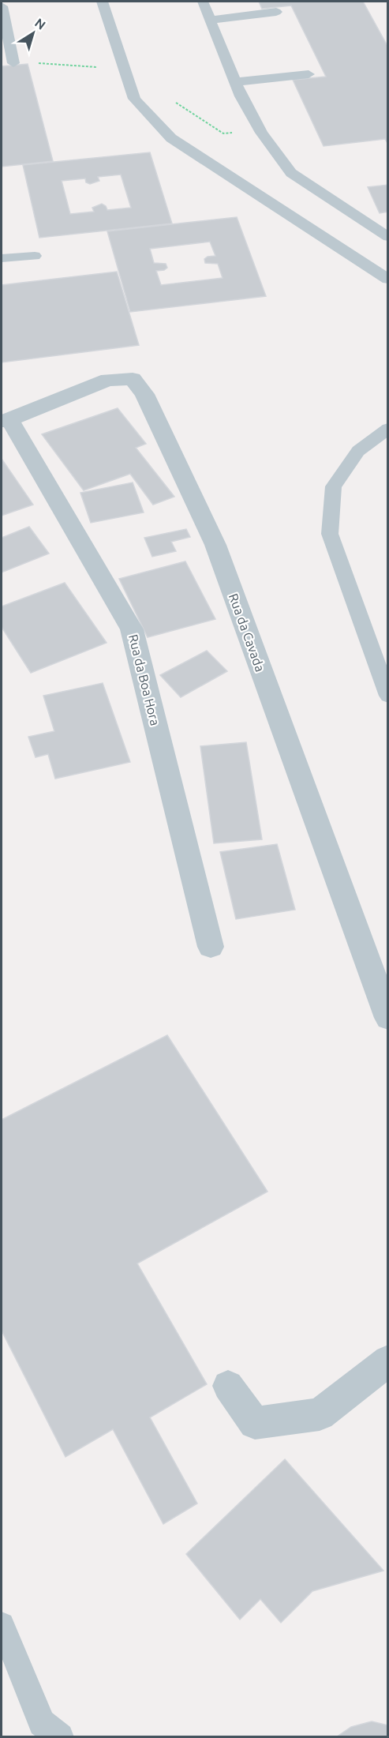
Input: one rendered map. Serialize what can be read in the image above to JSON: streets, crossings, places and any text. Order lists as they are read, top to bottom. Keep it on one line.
{"streets":{"street":["Rua da Cavada","Rua da Boa Hora"]},"crossings":[["Rua da Cavada","Rua da Boa Hora"]],"north":"top right"}
